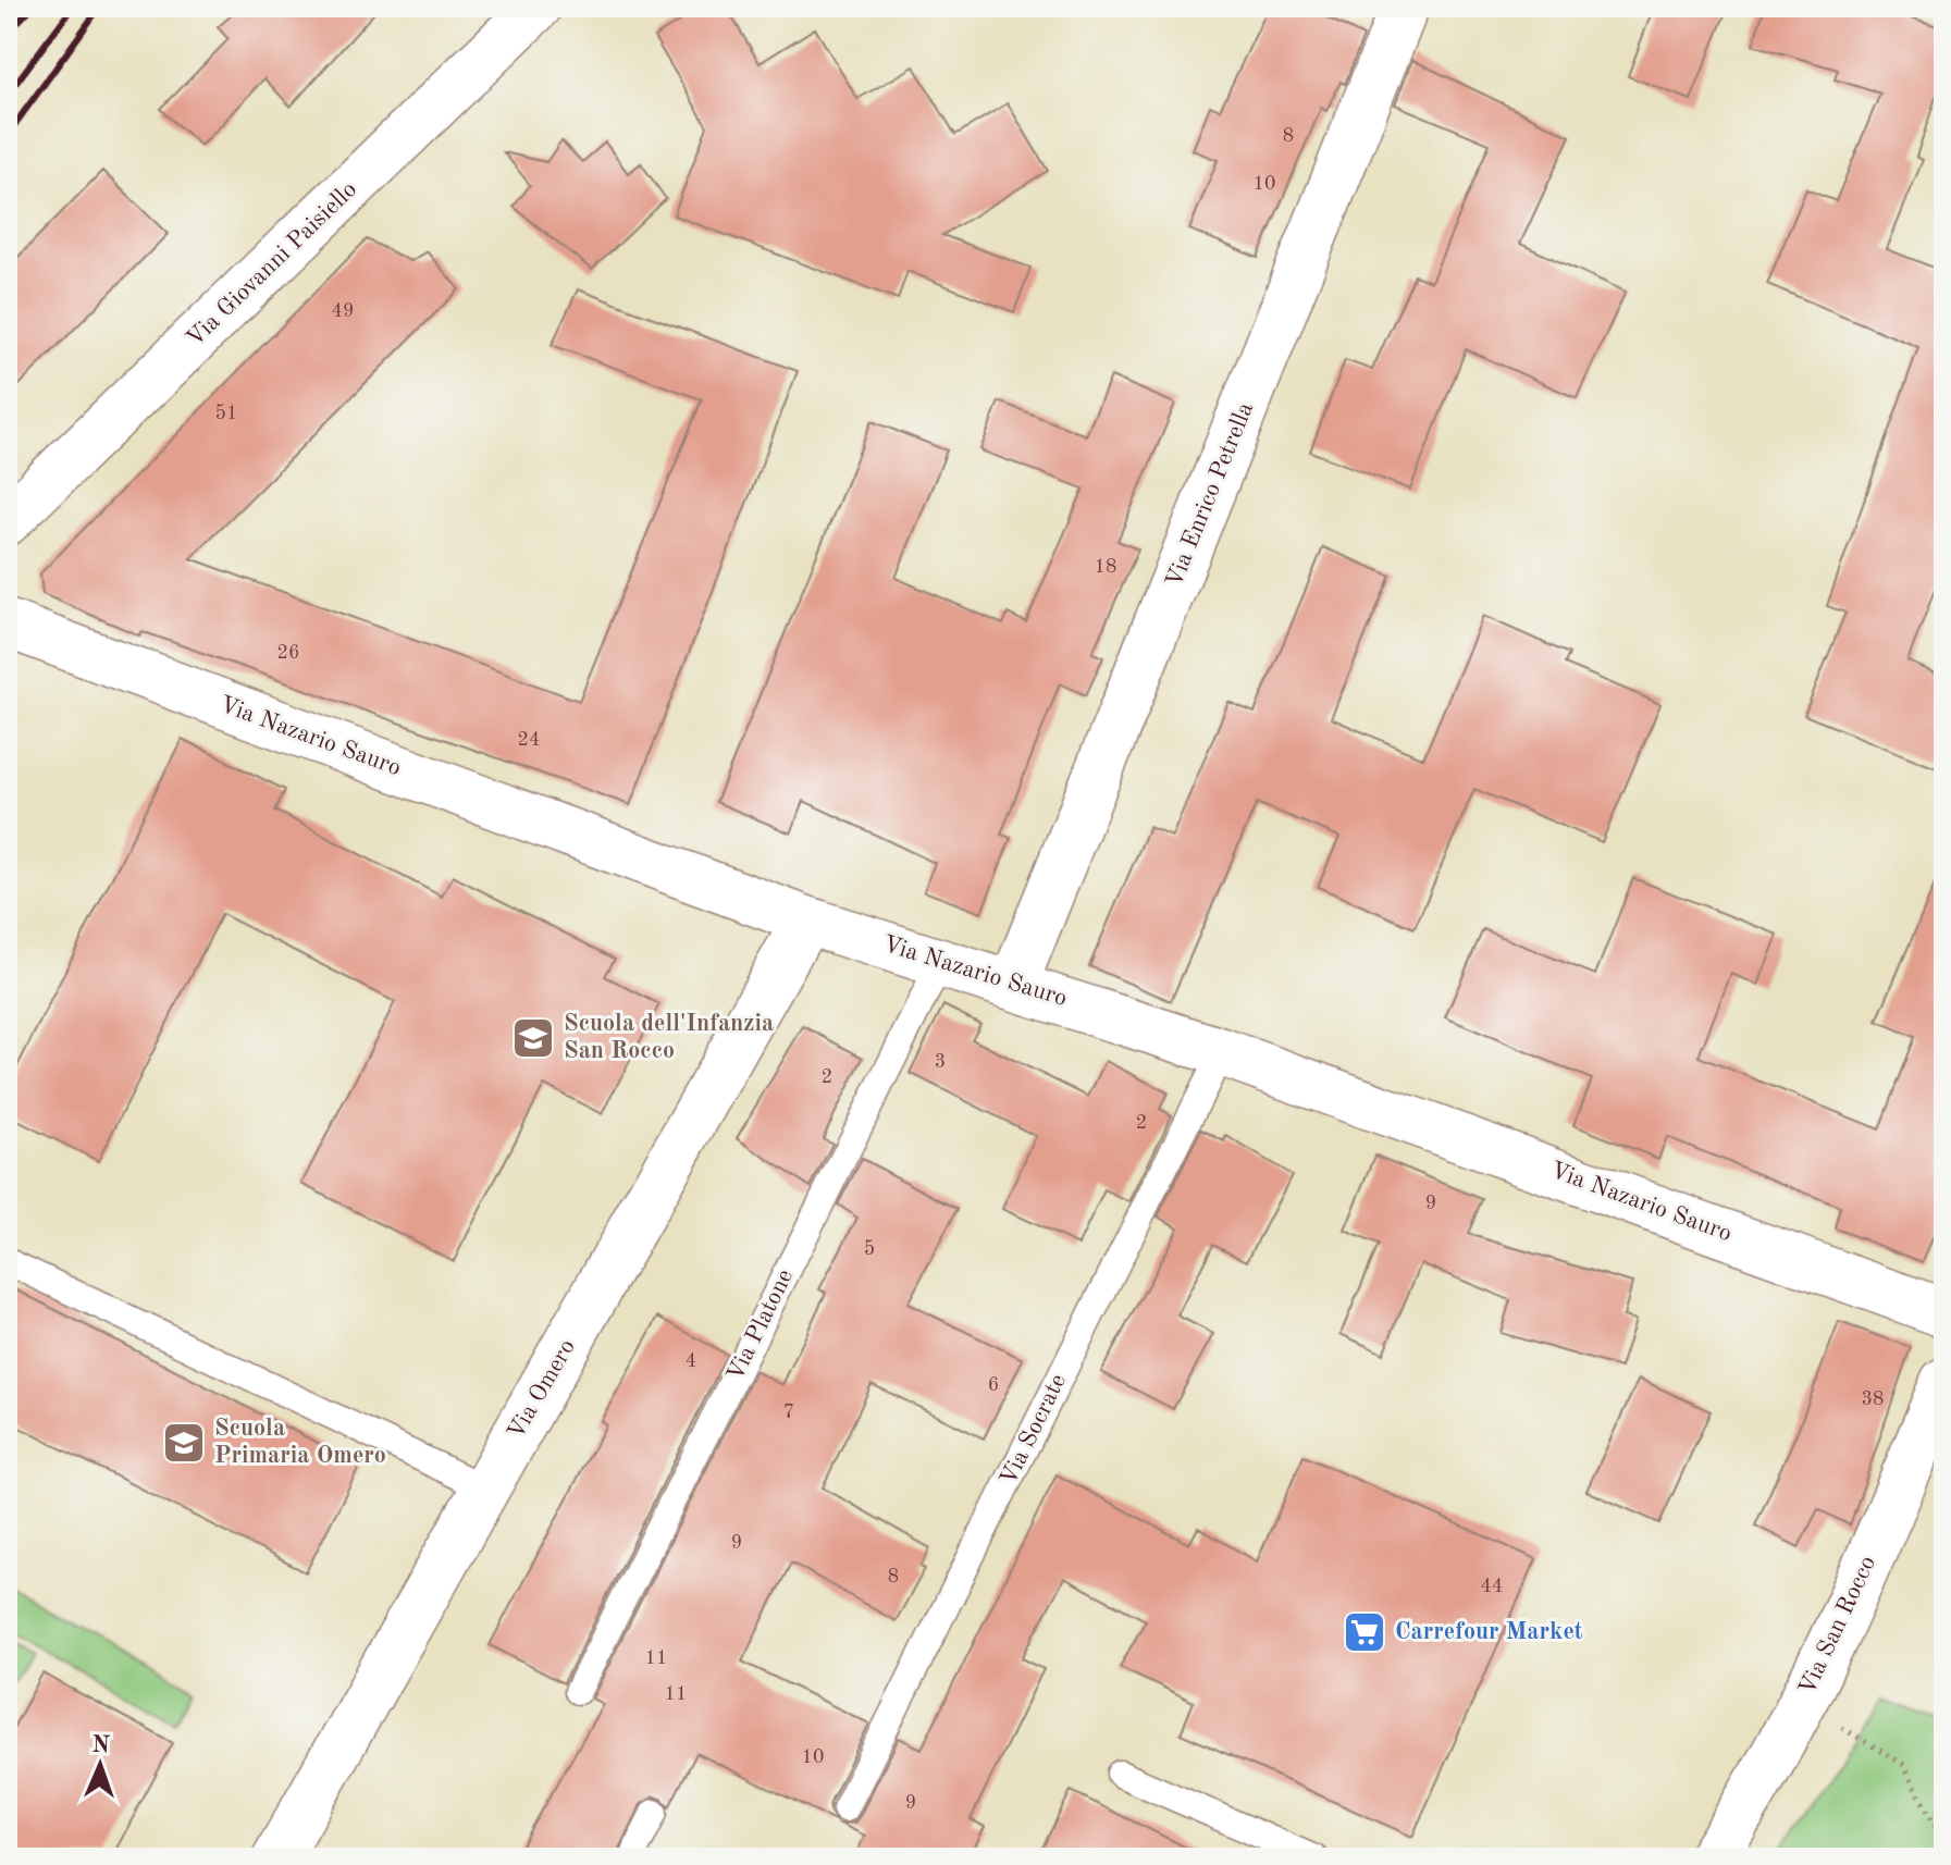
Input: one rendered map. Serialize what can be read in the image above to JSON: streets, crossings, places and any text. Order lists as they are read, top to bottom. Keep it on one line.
{"streets":{"street":["Via Giovanni Paisiello","Via Enrico Petrella","Via Nazario Sauro","Via Omero","Via San Rocco"],"lane":["Via Platone","Via Socrate"]},"crossings":[["Via Enrico Petrella","Via Nazario Sauro"],["Via Nazario Sauro","Via Platone"],["Via Nazario Sauro","Via Omero"],["Via Nazario Sauro","Via Socrate"]],"places":{"school or university":["Scuola dell'Infanzia San Rocco","Scuola Primaria Omero"],"supermarket":["Carrefour Market"]},"house_numbers":["8","10","49","51","18","26","24","3","2","2","9","5","4","6","38","7","9","8","44","11","11","10","9"],"north":"top"}
